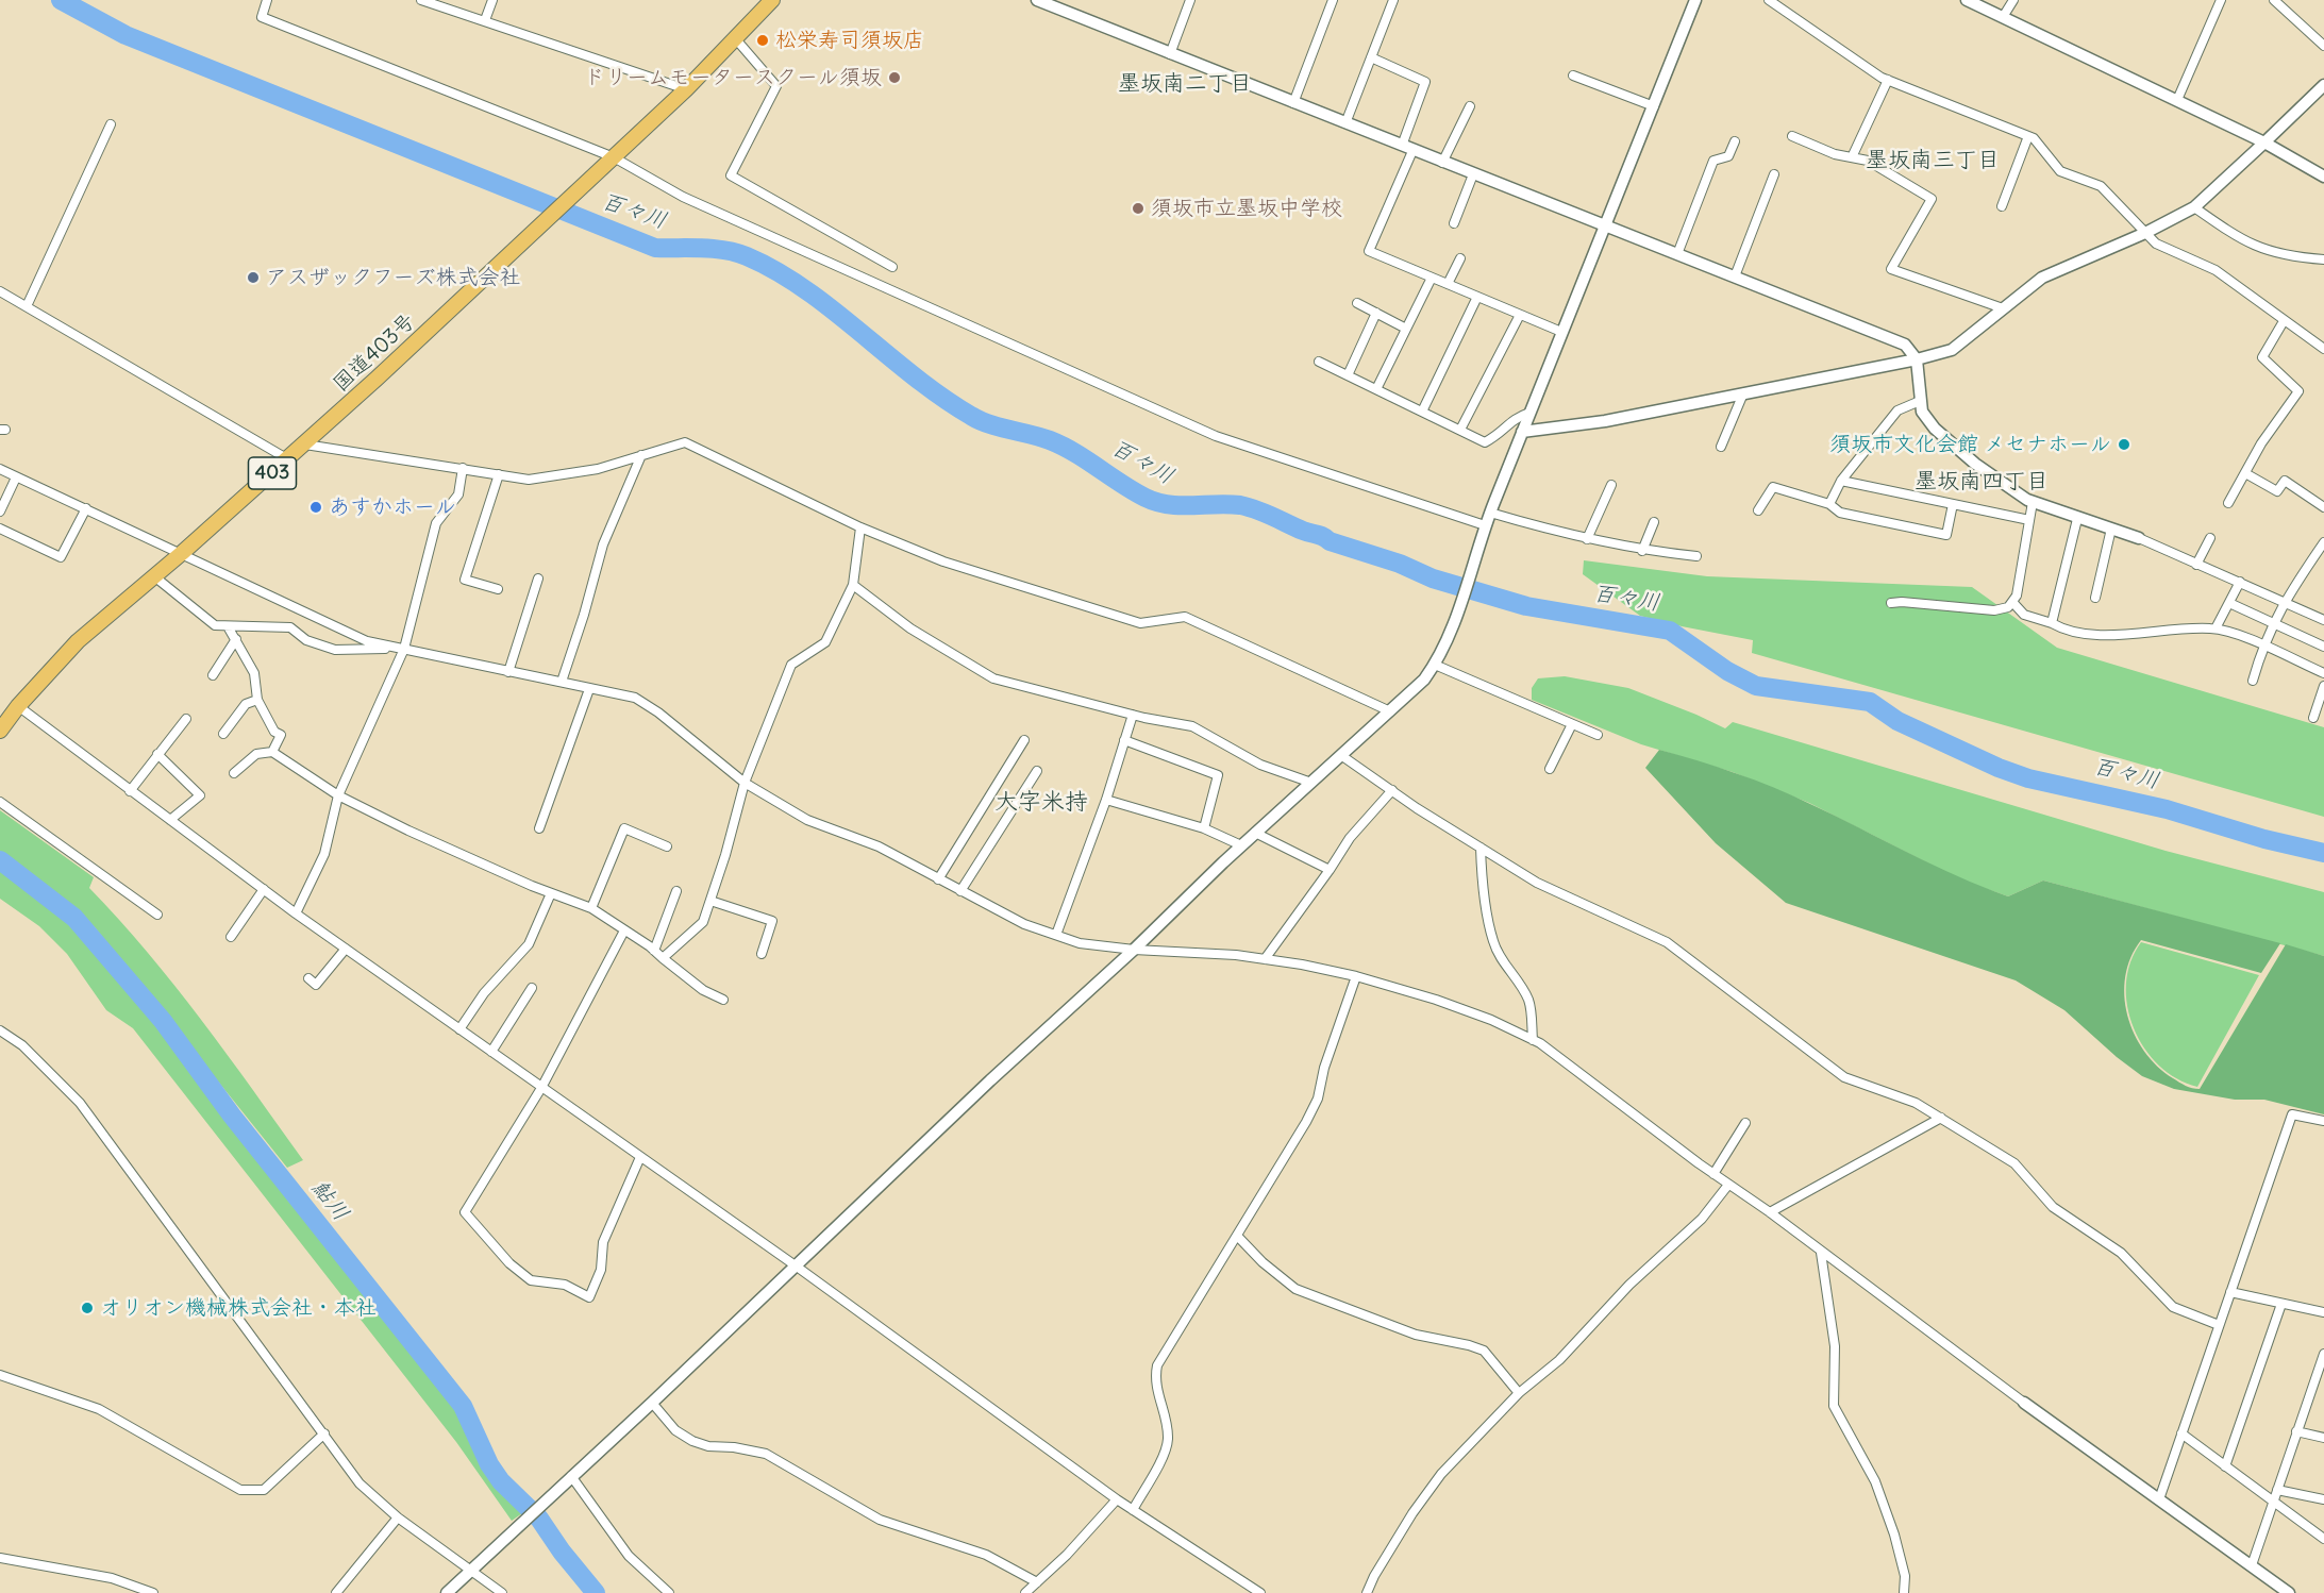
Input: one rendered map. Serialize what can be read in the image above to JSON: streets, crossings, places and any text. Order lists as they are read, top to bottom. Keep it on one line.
{"streets":{"highway":["国道403号","403"]},"districts":["墨坂南二丁目","墨坂南三丁目","墨坂南四丁目","大字米持"],"water":["百々川","鮎川"],"places":["松栄寿司須坂店","ドリームモータースクール須坂","須坂市立墨坂中学校","アスザックフーズ株式会社","須坂市文化会館 メセナホール","あすかホール","オリオン機械株式会社・本社"]}
